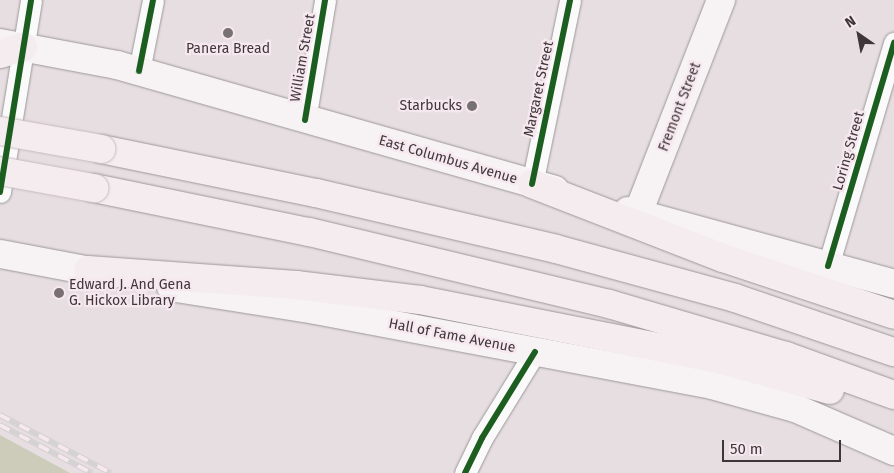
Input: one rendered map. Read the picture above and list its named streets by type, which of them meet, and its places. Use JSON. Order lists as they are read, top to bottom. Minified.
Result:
{"streets":{"main road":["Fremont Street","East Columbus Avenue","Hall of Fame Avenue"],"street":["William Street","Margaret Street","Loring Street"]},"crossings":[["William Street","East Columbus Avenue"],["Margaret Street","East Columbus Avenue"],["Fremont Street","East Columbus Avenue"],["Loring Street","East Columbus Avenue"]],"places":["Panera Bread","Starbucks","Edward J. And Gena G. Hickox Library"],"scale_bar":"50 m","north":"top left"}
